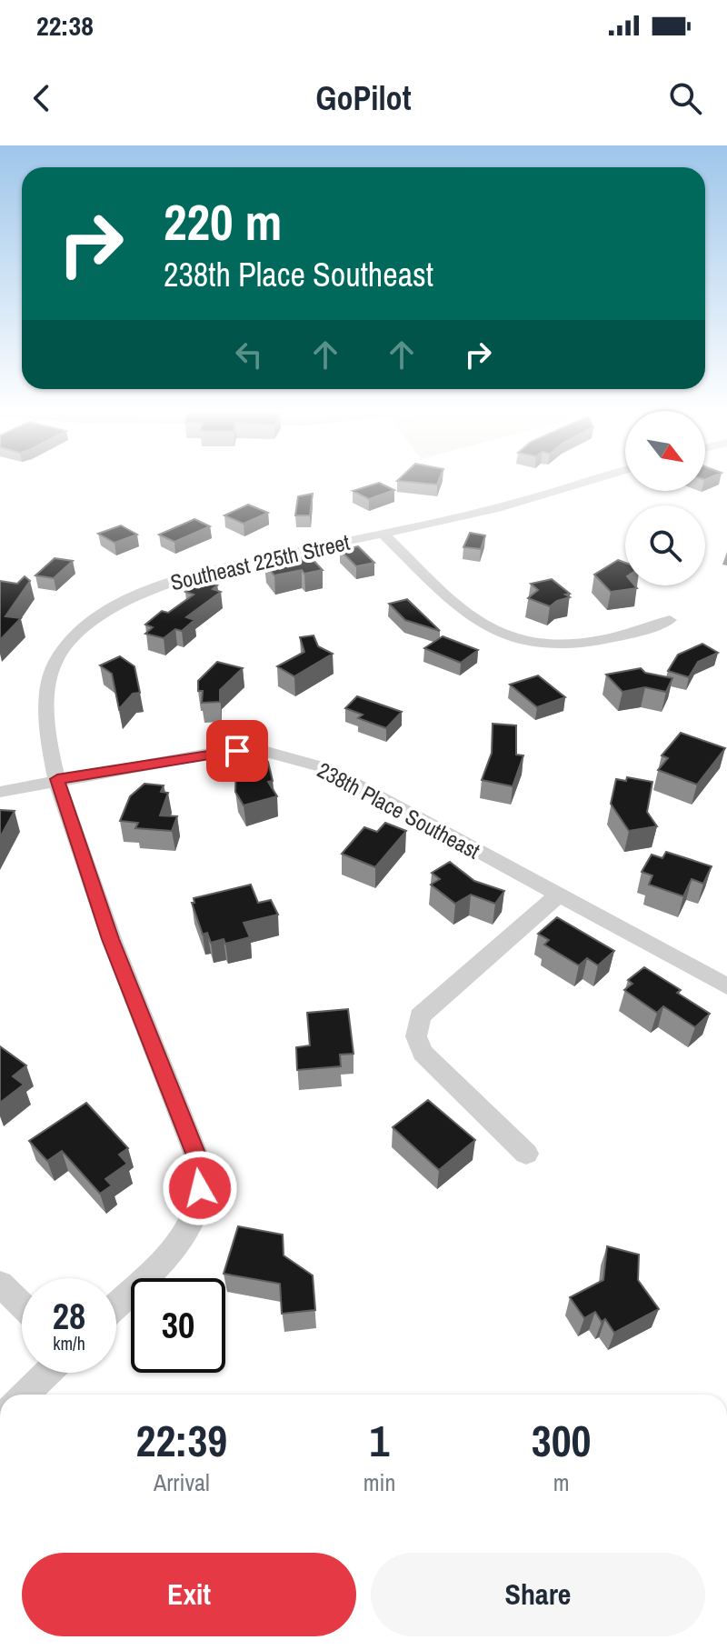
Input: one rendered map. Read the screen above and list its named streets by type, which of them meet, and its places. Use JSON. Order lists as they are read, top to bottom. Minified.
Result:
{"streets":{"street":["Southeast 225th Street","238th Place Southeast"]},"crossings":[["Southeast 225th Street","238th Place Southeast"]],"north":"bottom right","page":{"status":"22:38","header":"GoPilot","turn":["220 m","238th Place Southeast"],"speed":"28 km/h","limit":"30","eta":["22:39","Arrival","1","min","300","m"],"buttons":["Exit","Share"]}}
